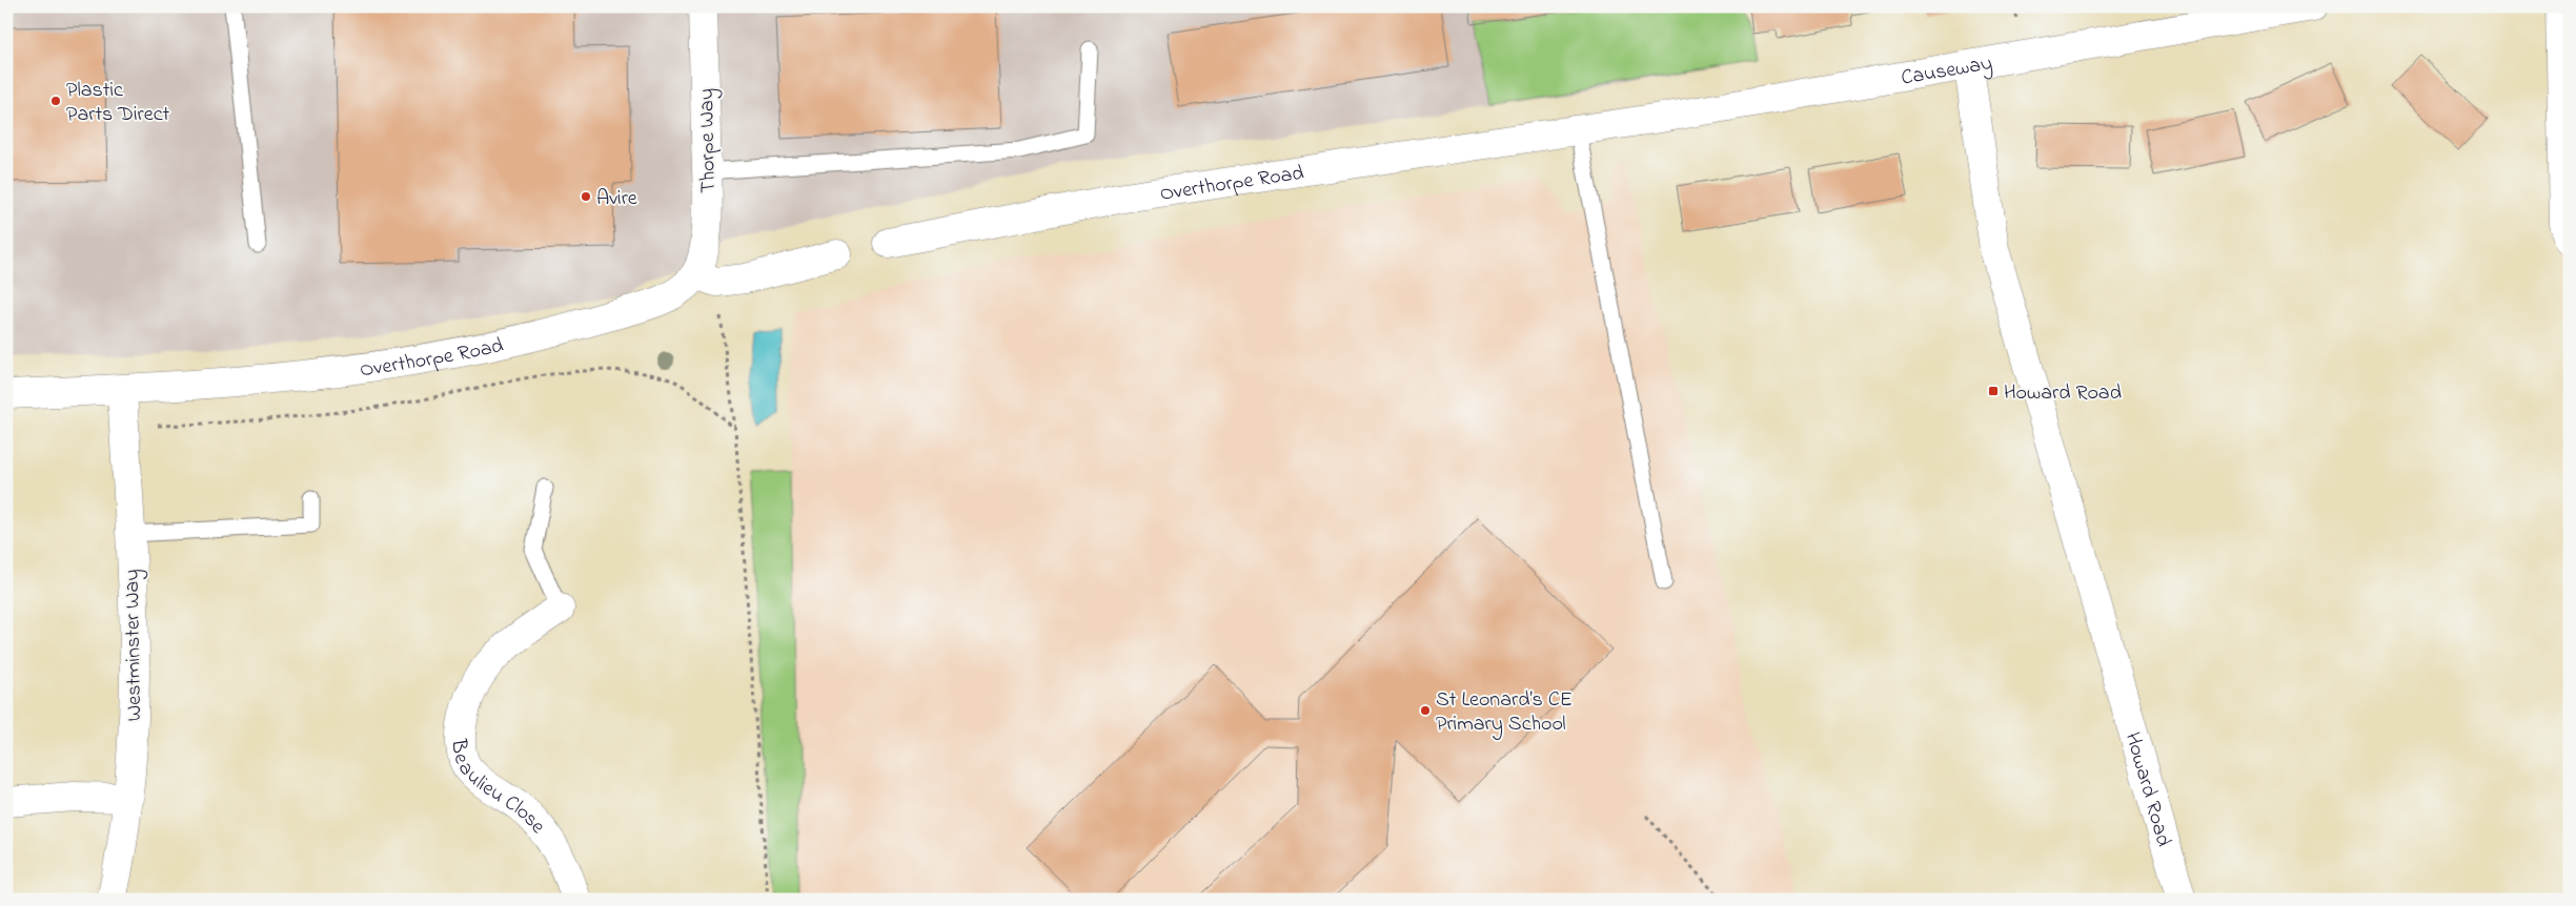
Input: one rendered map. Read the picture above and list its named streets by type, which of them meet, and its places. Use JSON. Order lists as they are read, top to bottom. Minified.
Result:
{"streets":{"street":["Causeway","Thorpe Way","Overthorpe Road","Westminster Way","Beaulieu Close","Howard Road"]},"crossings":[["Causeway","Overthorpe Road"],["Causeway","Howard Road"],["Thorpe Way","Overthorpe Road"],["Overthorpe Road","Westminster Way"]],"places":{"other":["Plastic Parts Direct","Avire","St Leonard’s CE Primary School"],"transit":["Howard Road"]}}
